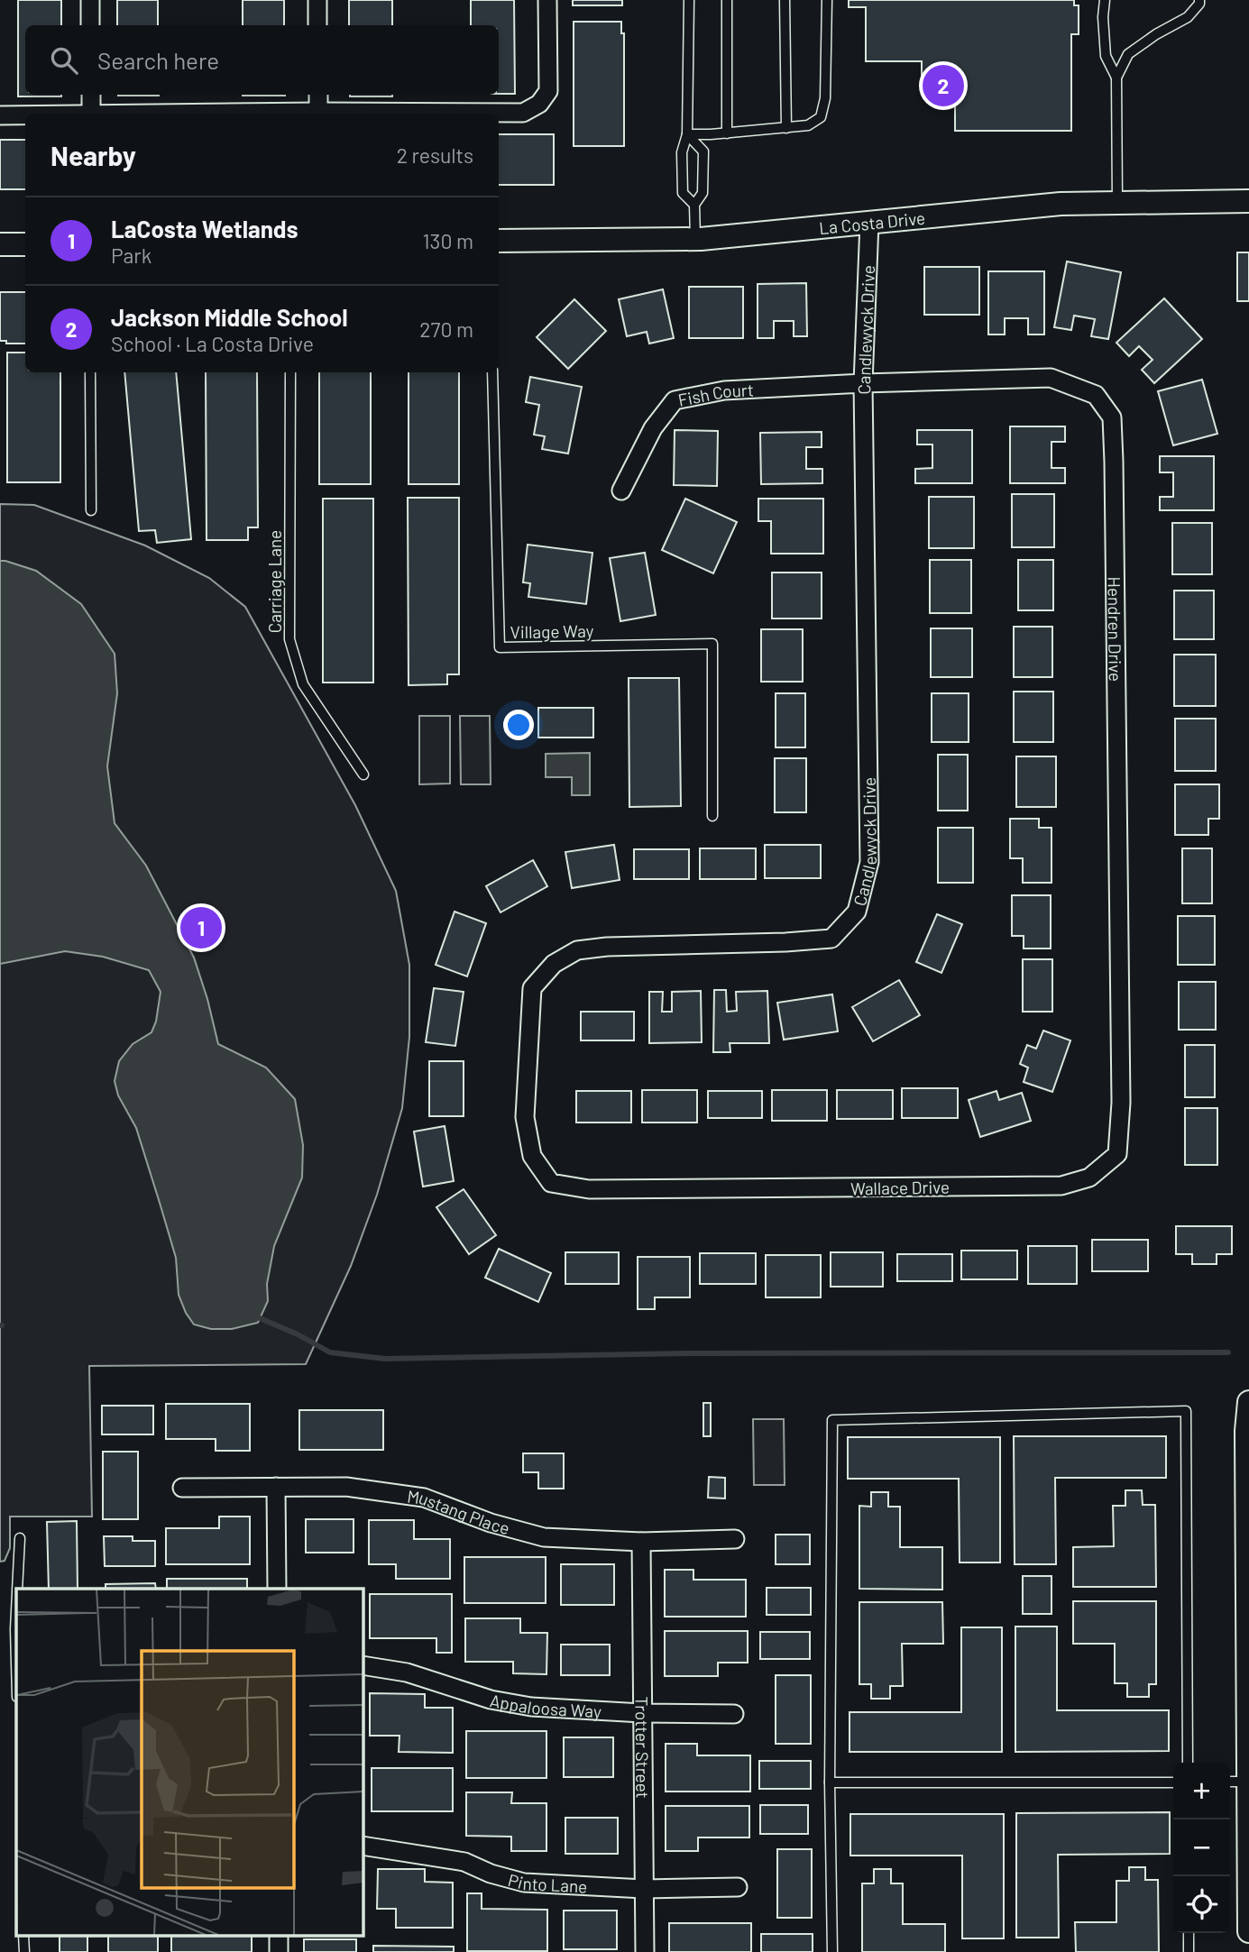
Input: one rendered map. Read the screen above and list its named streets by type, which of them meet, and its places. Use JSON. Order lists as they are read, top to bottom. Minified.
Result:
{"streets":{"street":["La Costa Drive","Candlewyck Drive","Fish Court","Hendren Drive","Wallace Drive","Mustang Place","Appaloosa Way","Trotter Street","Pinto Lane"],"lane":["Carriage Lane","Village Way"]},"crossings":[["La Costa Drive","Candlewyck Drive"],["Candlewyck Drive","Fish Court"],["Candlewyck Drive","Hendren Drive"],["Candlewyck Drive","Wallace Drive"],["Fish Court","Hendren Drive"],["Hendren Drive","Wallace Drive"],["Mustang Place","Trotter Street"],["Appaloosa Way","Trotter Street"],["Trotter Street","Pinto Lane"]],"page":{"search":"Search here","pins":["2","1"],"heading":["Nearby","2 results"],"list":[{"mark":"1","name":"LaCosta Wetlands","note":"Park","value":"130 m"},{"mark":"2","name":"Jackson Middle School","note":"School · La Costa Drive","value":"270 m"}],"map_buttons":["+","−"]}}
